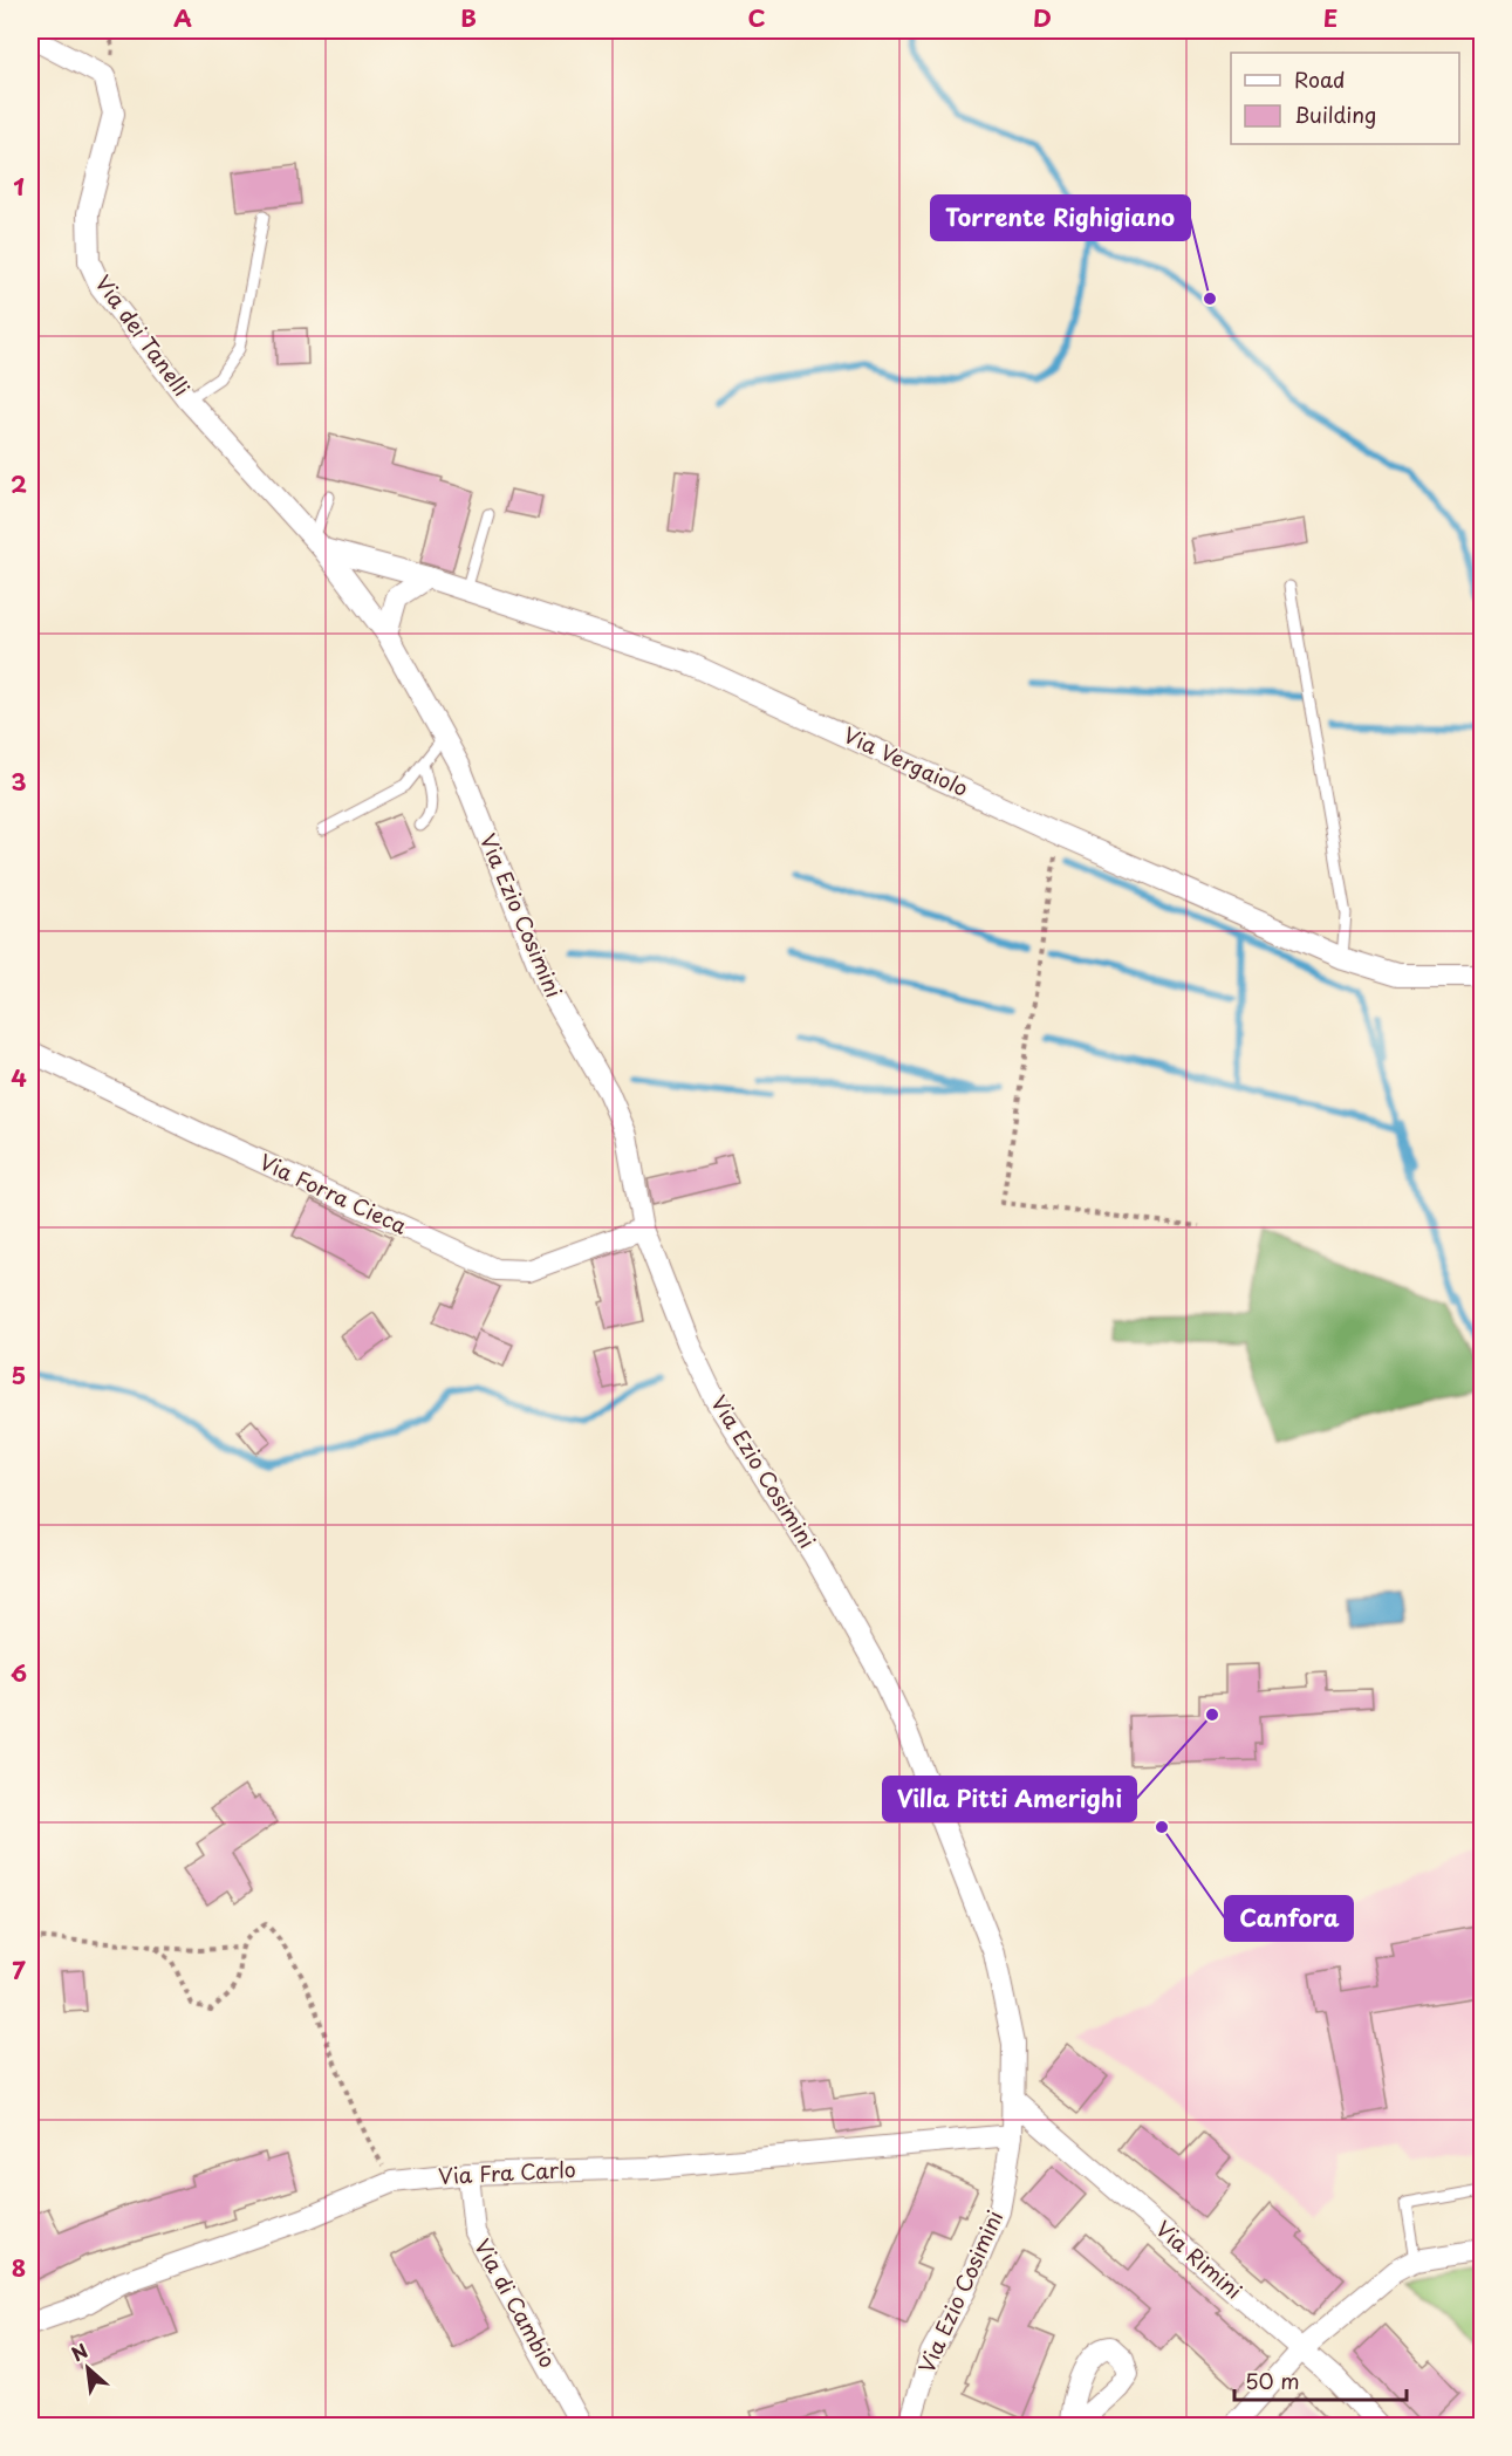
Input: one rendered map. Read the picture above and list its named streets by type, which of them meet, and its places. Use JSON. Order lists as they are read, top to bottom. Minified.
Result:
{"streets":{"street":["Via dei Tanelli","Via Vergaiolo","Via Ezio Cosimini","Via Forra Cieca","Via Fra Carlo","Via Rimini","Via di Cambio"]},"crossings":[["Via dei Tanelli","Via Vergaiolo"],["Via dei Tanelli","Via Ezio Cosimini"],["Via Vergaiolo","Via Ezio Cosimini"],["Via Ezio Cosimini","Via Forra Cieca"],["Via Ezio Cosimini","Via Fra Carlo"],["Via Ezio Cosimini","Via Rimini"],["Via Fra Carlo","Via di Cambio"]],"places":["Torrente Righigiano","Villa Pitti Amerighi","Canfora"],"legend":["Road","Building"],"scale_bar":"50 m","north":"top left","grid":{"columns":["A","B","C","D","E"],"rows":["1","2","3","4","5","6","7","8"]}}
